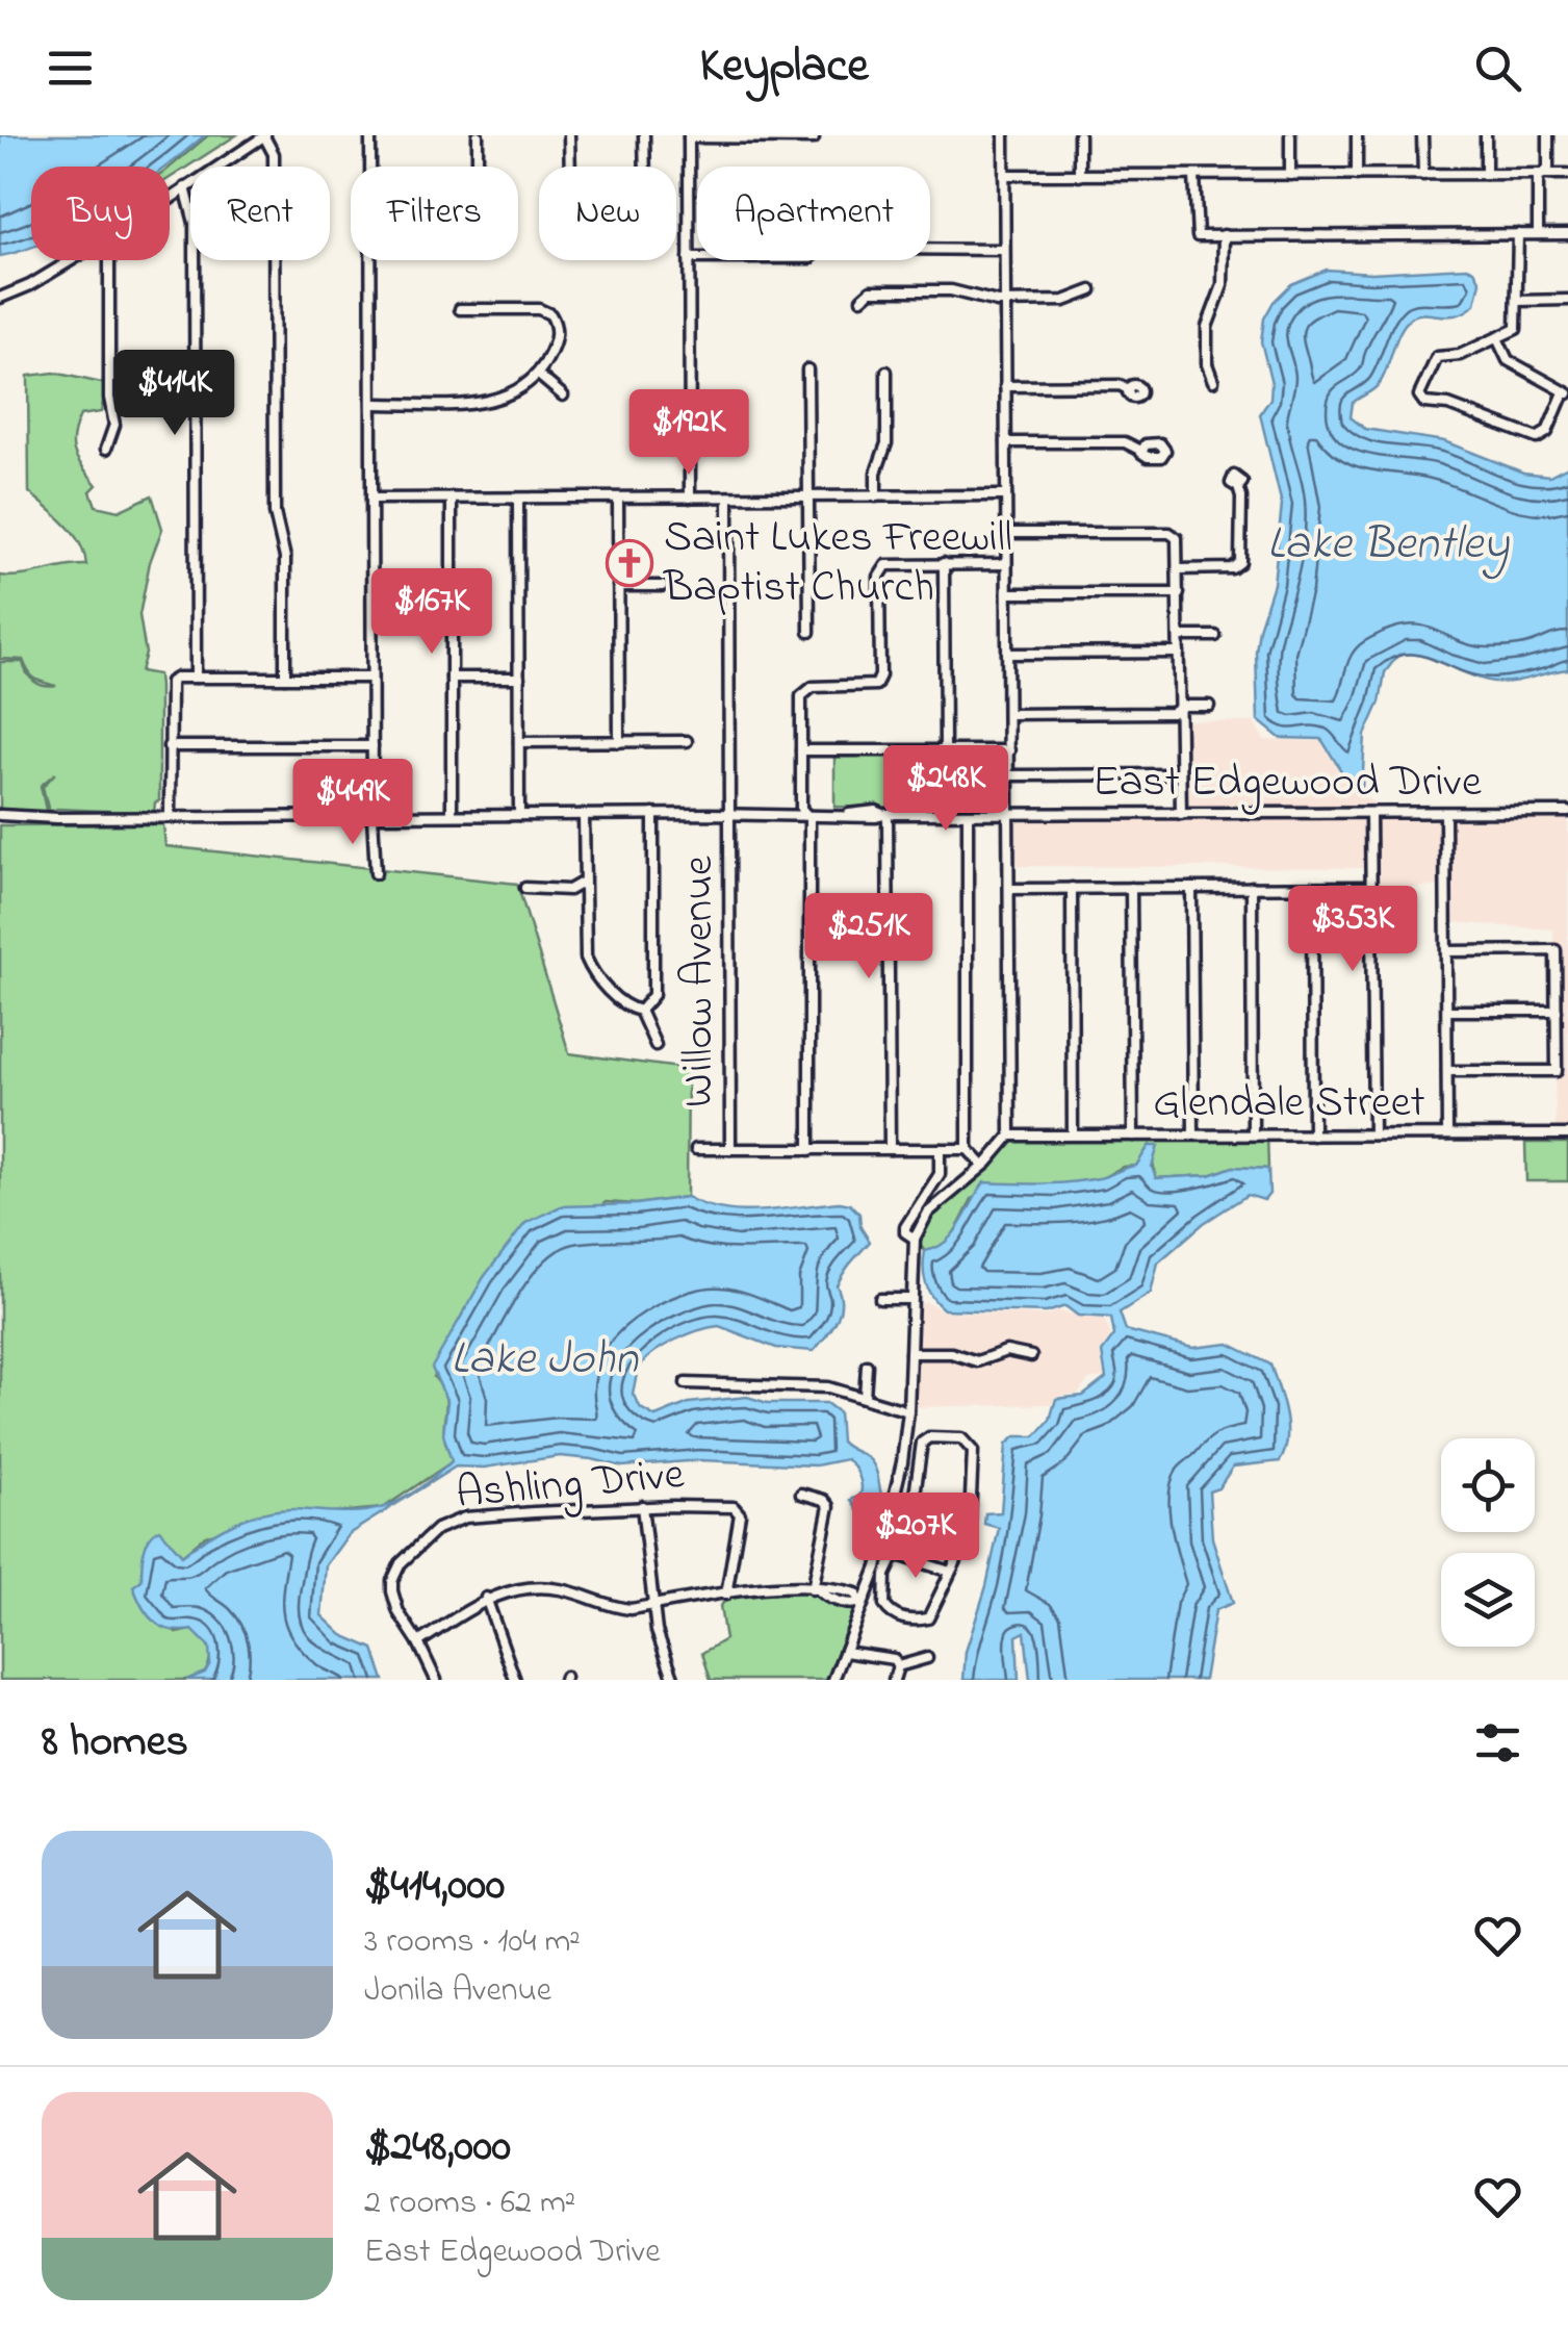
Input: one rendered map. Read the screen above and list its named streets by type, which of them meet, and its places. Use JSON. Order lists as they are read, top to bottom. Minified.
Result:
{"streets":{"street":["East Edgewood Drive","Willow Avenue","Glendale Street","Ashling Drive"]},"crossings":[["East Edgewood Drive","Willow Avenue"]],"water":["Lake Bentley","Lake John"],"places":{"church":["Saint Lukes Freewill Baptist Church"]},"page":{"header":"Keyplace","chip":["Buy","Rent","Filters","New","Apartment"],"price":["$414K","$192K","$167K","$248K","$449K","$353K","$251K","$207K"],"heading":"8 homes","list":[{"name":"$414,000","note":"3 rooms · 104 m² · Jonila Avenue"},{"name":"$248,000","note":"2 rooms · 62 m² · East Edgewood Drive"}]}}
